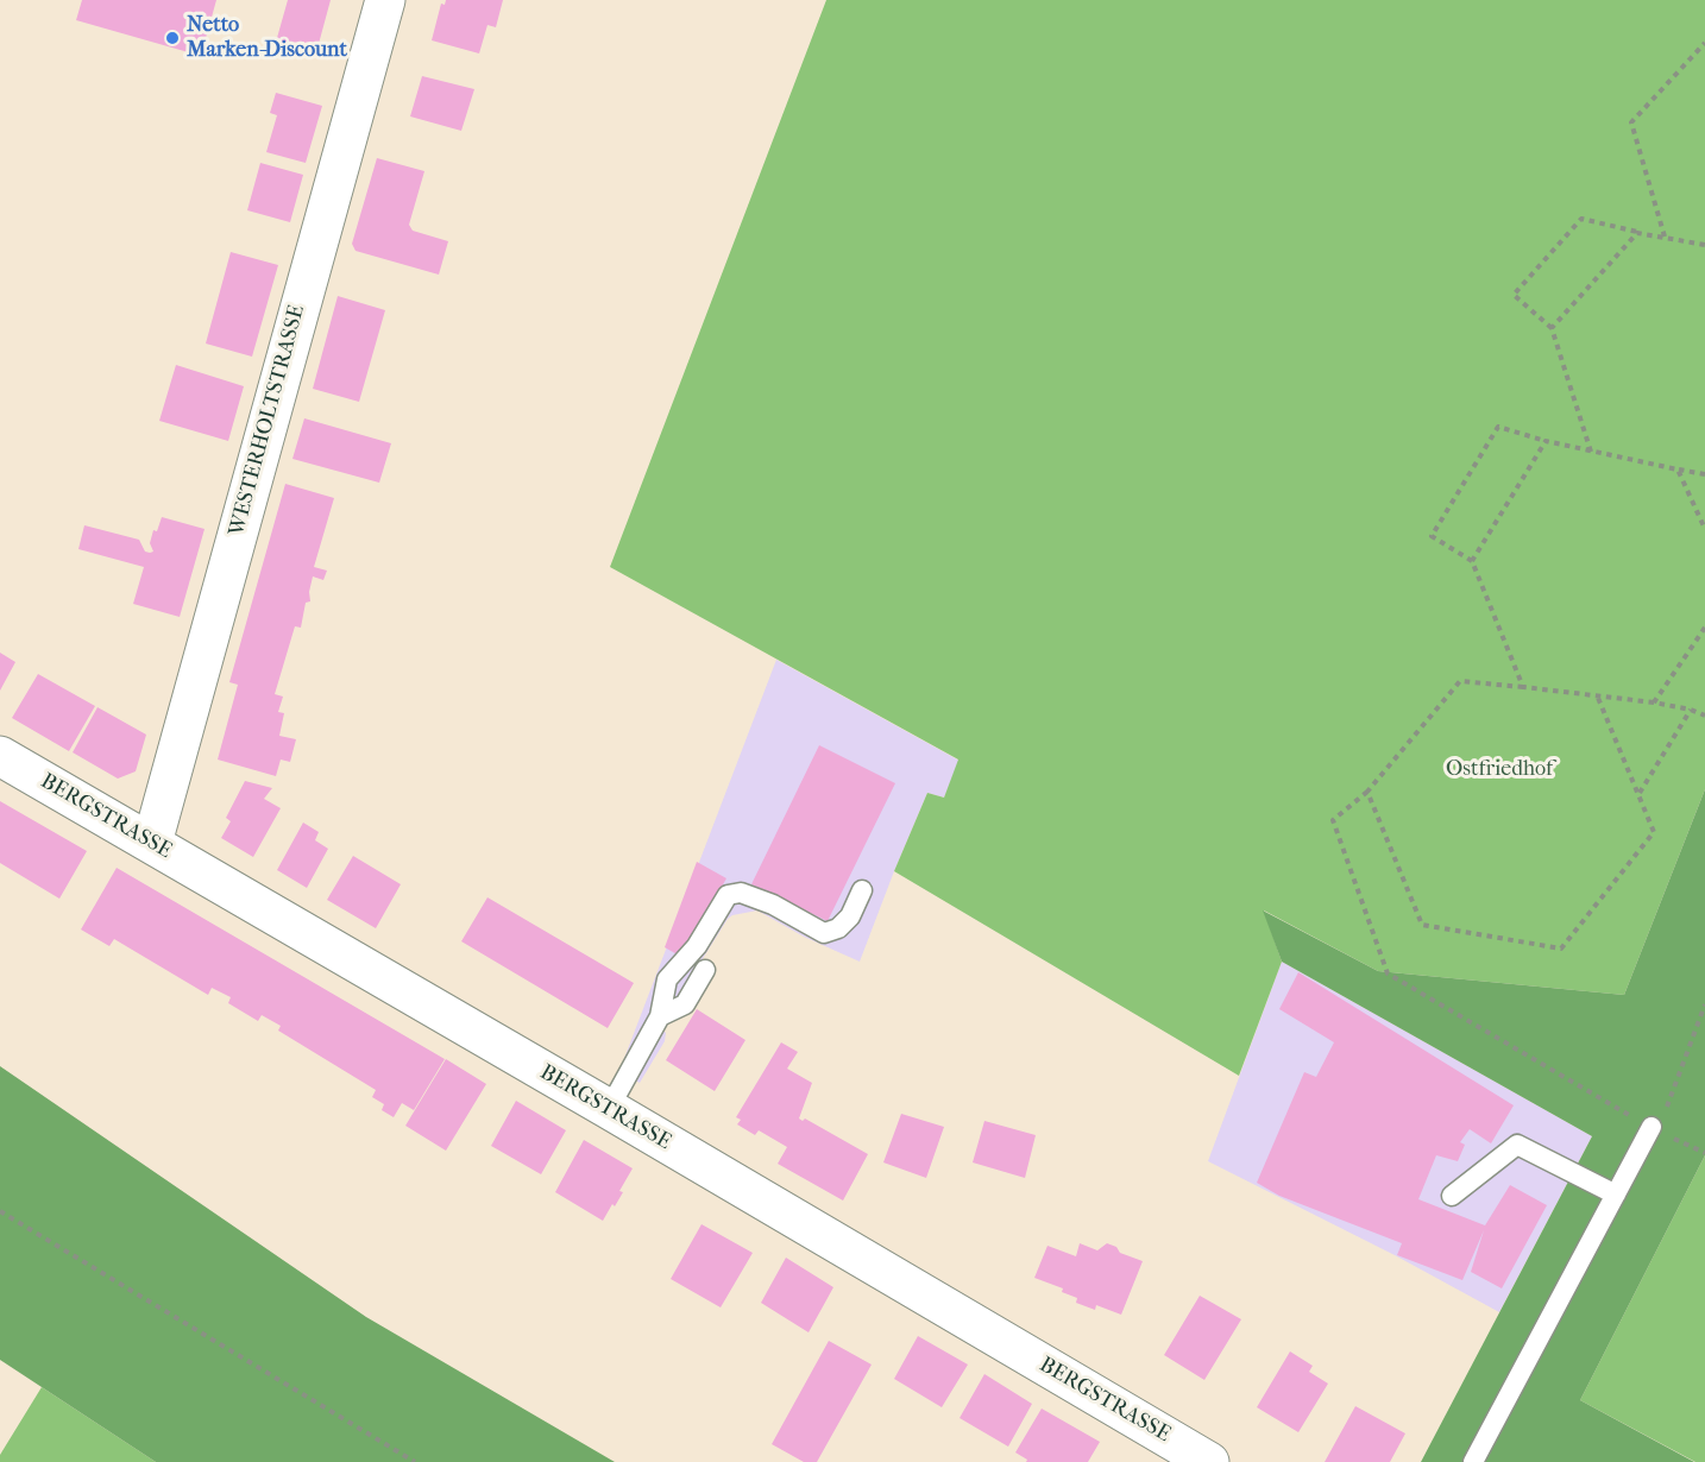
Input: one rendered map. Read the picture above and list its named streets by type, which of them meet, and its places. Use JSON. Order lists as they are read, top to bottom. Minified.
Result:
{"streets":{"street":["WESTERHOLTSTRASSE","BERGSTRASSE"]},"crossings":[["WESTERHOLTSTRASSE","BERGSTRASSE"]],"parks":["Ostfriedhof"],"places":["Netto Marken-Discount"]}
